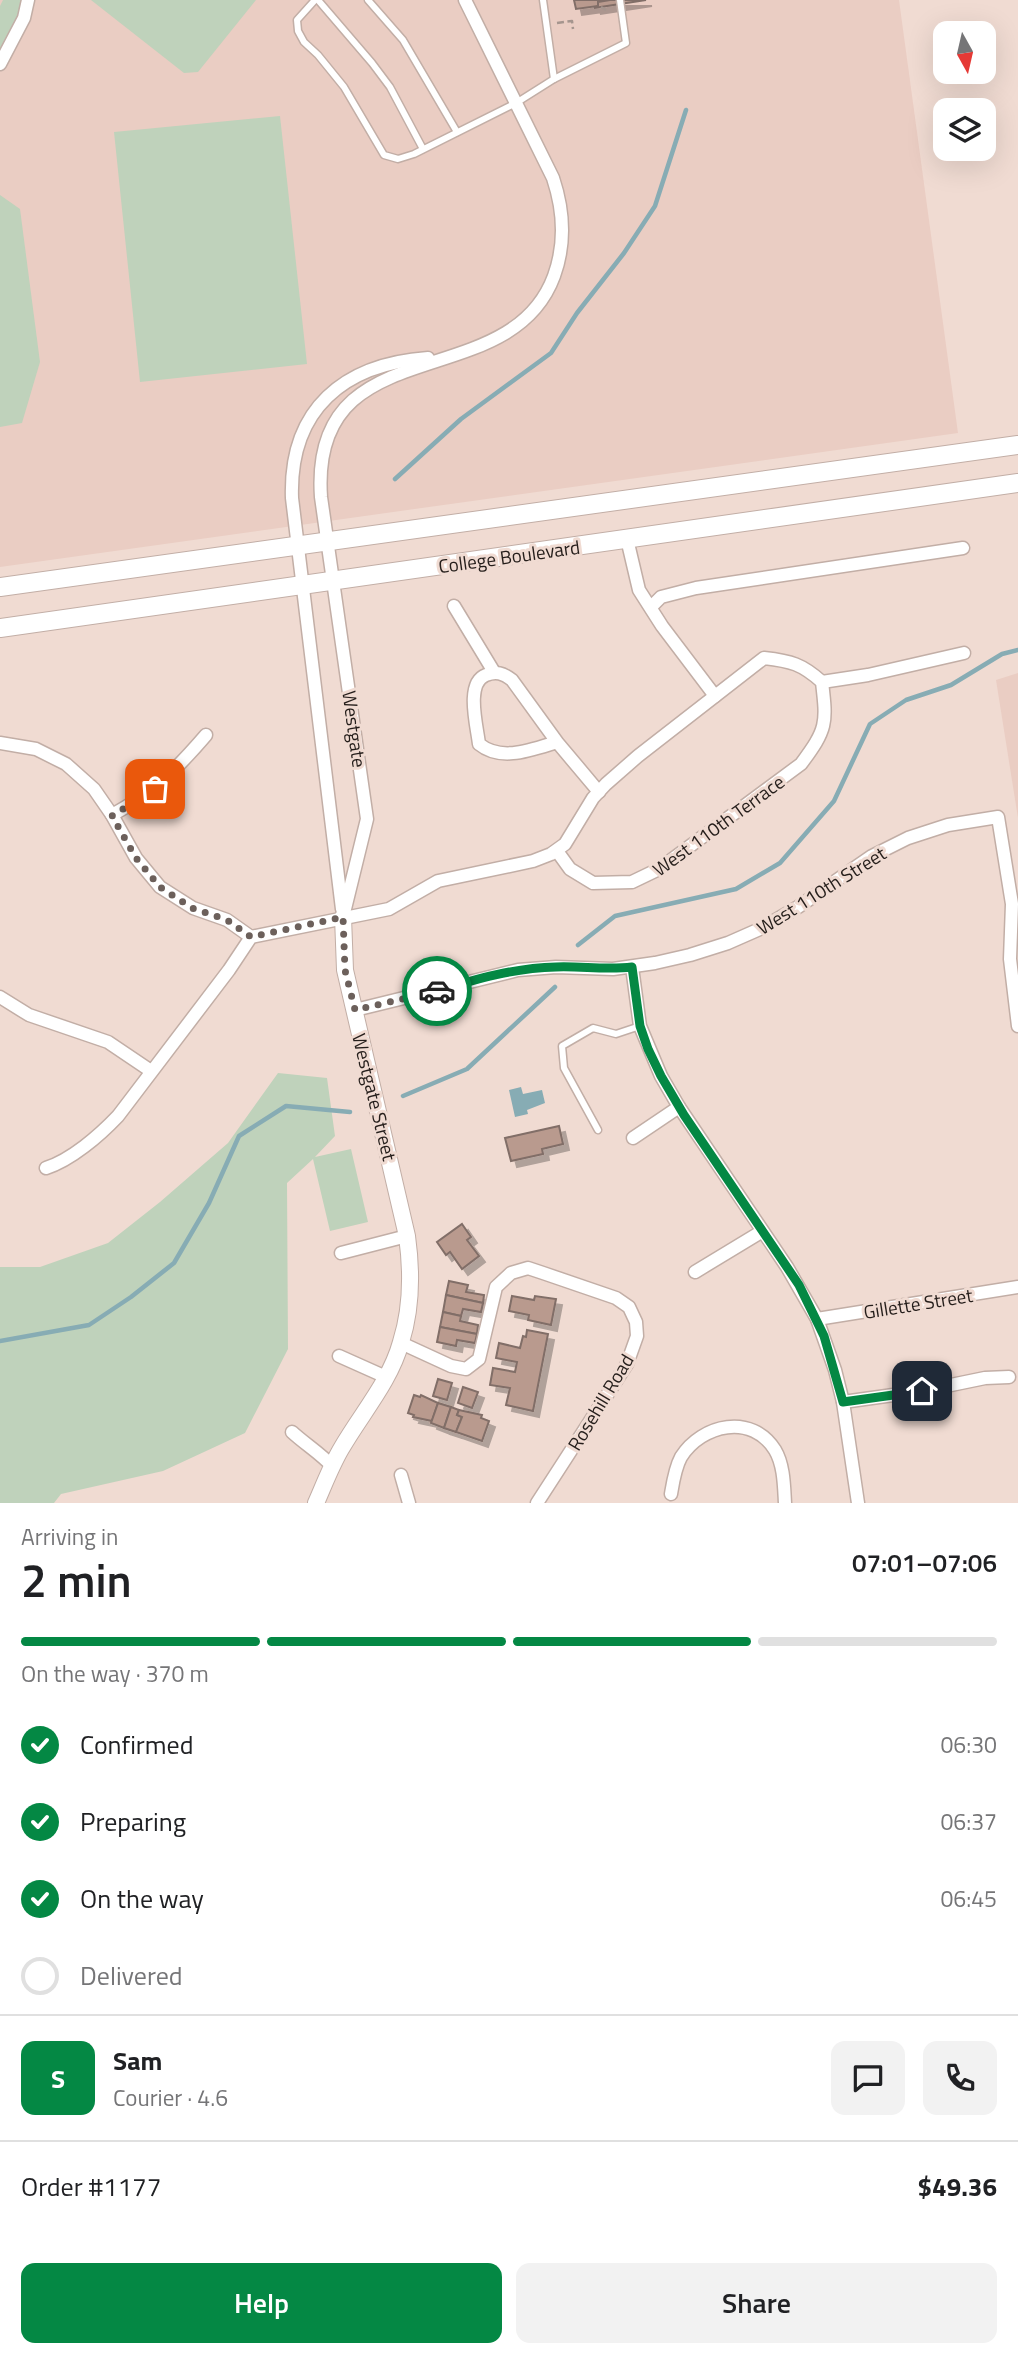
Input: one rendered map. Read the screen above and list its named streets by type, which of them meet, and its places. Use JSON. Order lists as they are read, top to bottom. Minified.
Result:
{"streets":{"main road":["College Boulevard"],"street":["Westgate","West 110th Terrace","West 110th Street","Westgate Street","Gillette Street","Rosehill Road"]},"crossings":[["College Boulevard","Westgate"],["College Boulevard","Westgate Street"],["Westgate","Westgate Street"],["West 110th Street","Westgate Street"],["Westgate Street","Rosehill Road"]],"north":"bottom","page":{"heading":["2 min","Arriving in","07:01–07:06"],"panel":["Sam","Courier · 4.6","Order #1177","$49.36"],"bar":"On the way · 370 m","list":[["Confirmed","06:30"],["Preparing","06:37"],["On the way","06:45"],"Delivered"],"round":"S","buttons":["Help","Share"]}}
